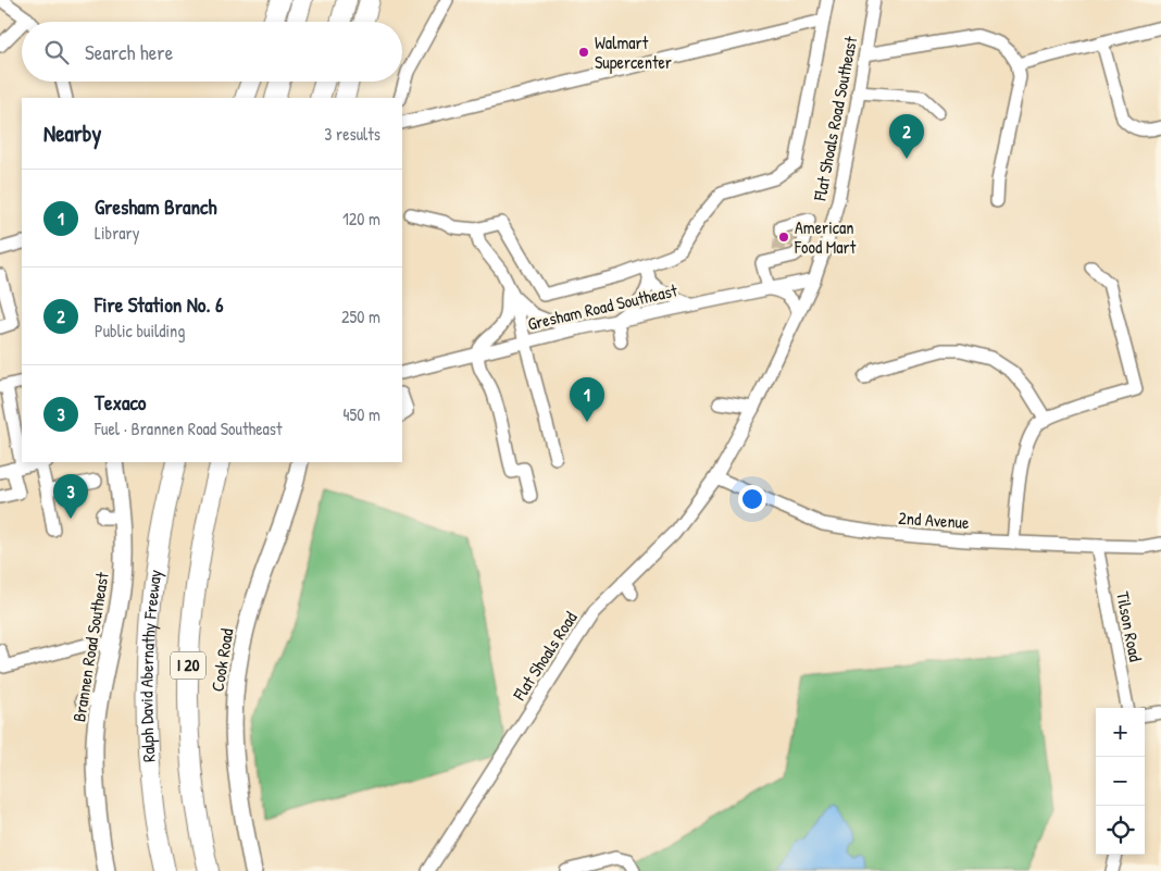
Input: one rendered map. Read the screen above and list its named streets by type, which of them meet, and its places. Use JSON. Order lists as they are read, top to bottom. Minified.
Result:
{"streets":{"highway":["Ralph David Abernathy Freeway","I 20"],"main road":["Brannen Road Southeast","Cook Road"],"street":["Flat Shoals Road Southeast","Gresham Road Southeast","2nd Avenue","Tilson Road","Flat Shoals Road"]},"crossings":[["Flat Shoals Road Southeast","Gresham Road Southeast"],["Flat Shoals Road Southeast","2nd Avenue"],["Flat Shoals Road Southeast","Flat Shoals Road"],["2nd Avenue","Tilson Road"],["2nd Avenue","Flat Shoals Road"]],"places":["Walmart Supercenter","American Food Mart"],"page":{"search":"Search here","heading":["Nearby","3 results"],"pins":["2","1","3"],"list":[{"mark":"1","name":"Gresham Branch","note":"Library","value":"120 m"},{"mark":"2","name":"Fire Station No. 6","note":"Public building","value":"250 m"},{"mark":"3","name":"Texaco","note":"Fuel · Brannen Road Southeast","value":"450 m"}],"map_buttons":["+","−"]}}
